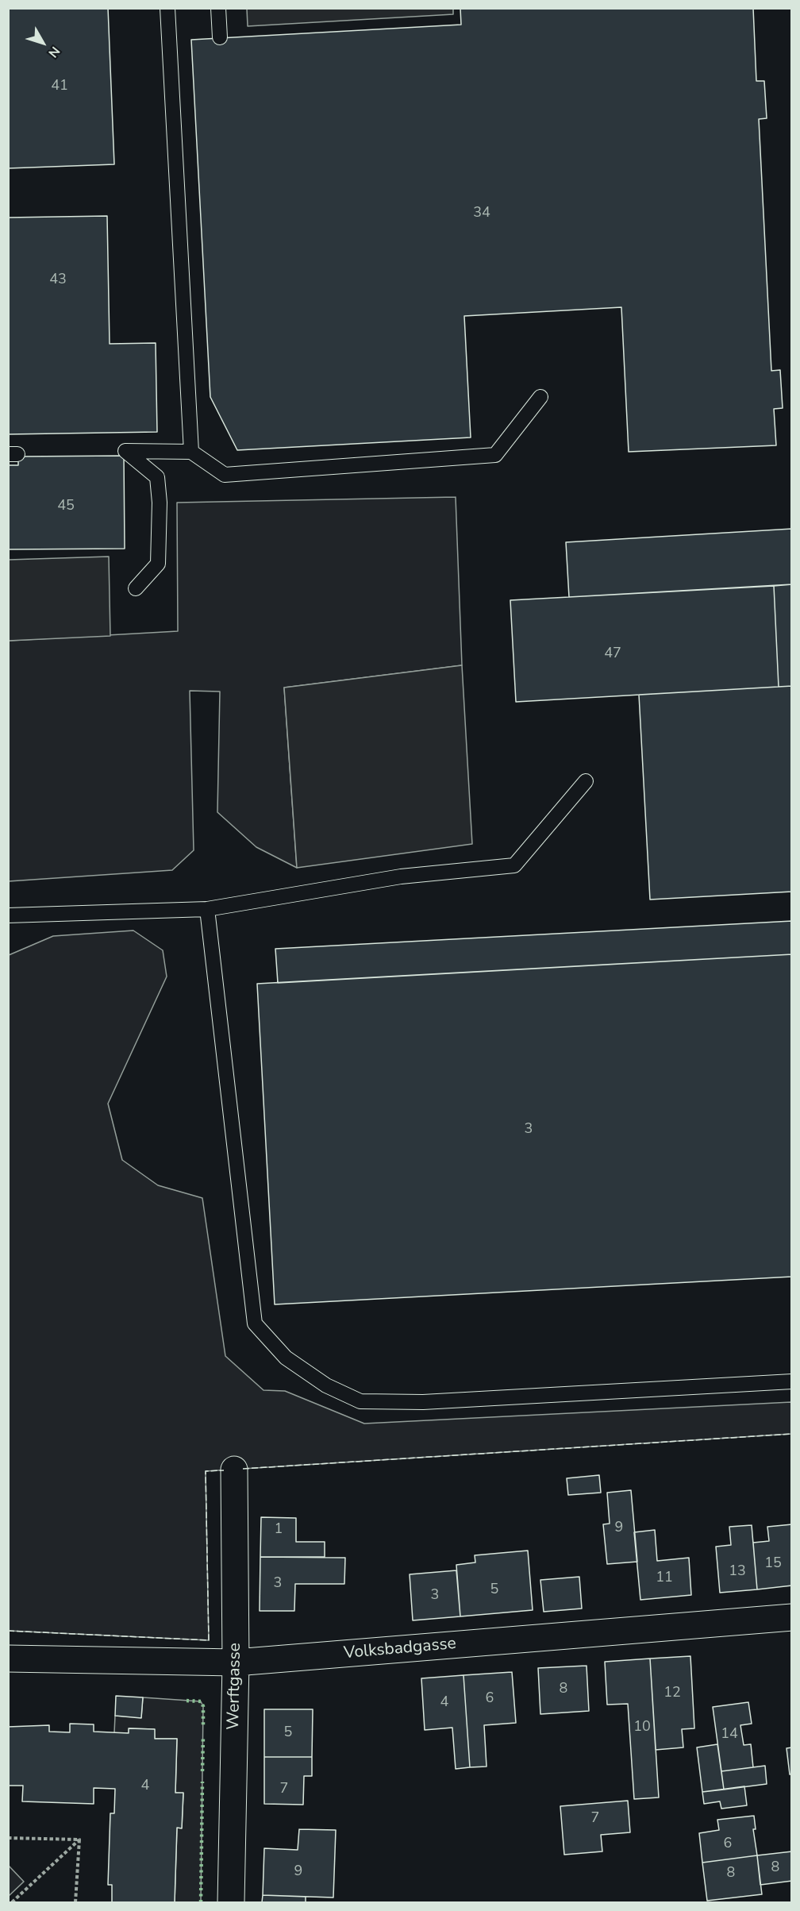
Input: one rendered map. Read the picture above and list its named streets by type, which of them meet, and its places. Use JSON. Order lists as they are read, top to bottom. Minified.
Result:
{"streets":{"street":["Volksbadgasse","Werftgasse"]},"crossings":[["Volksbadgasse","Werftgasse"]],"house_numbers":["41","34","43","45","47","3","9","1","15","13","11","3","5","3","8","12","6","4","10","5","14","4","7","7","6","8","9","8"],"north":"bottom right"}
